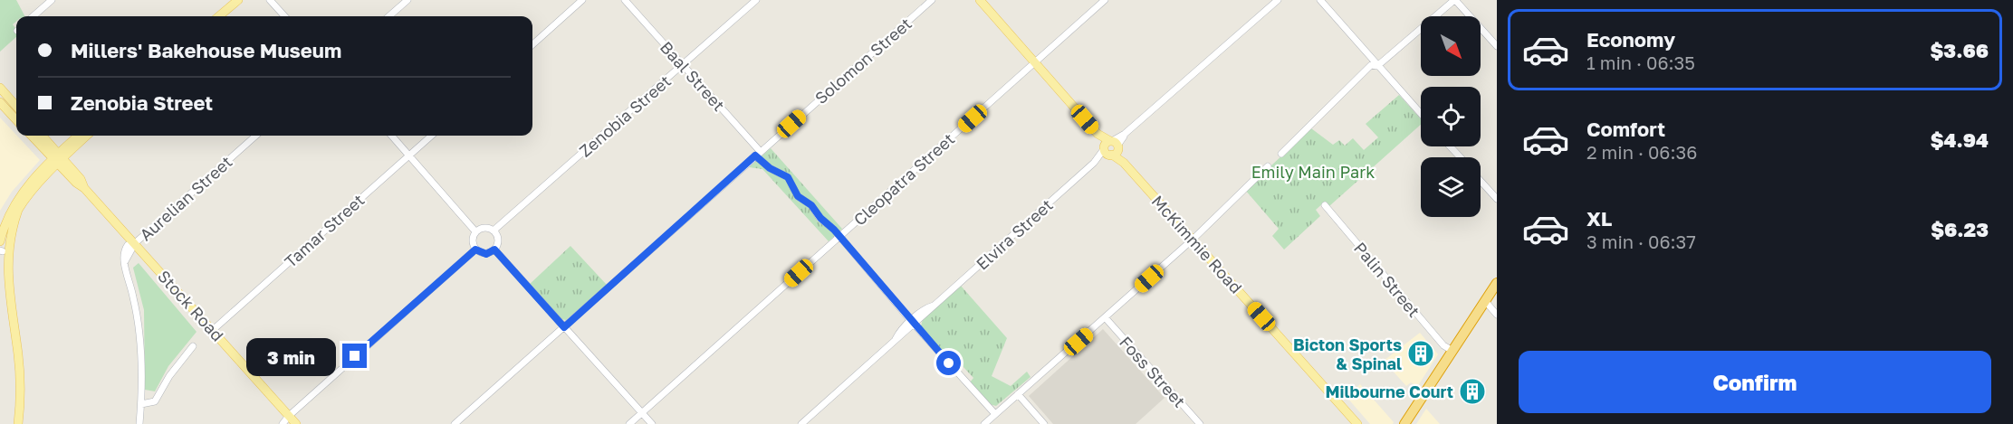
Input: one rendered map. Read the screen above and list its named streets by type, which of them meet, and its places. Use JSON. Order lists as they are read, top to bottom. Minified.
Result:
{"streets":{"main road":["McKimmie Road","Stock Road"],"street":["Solomon Street","Baal Street","Zenobia Street","Cleopatra Street","Aurelian Street","Tamar Street","Elvira Street","Palin Street","Foss Street"]},"crossings":[["Solomon Street","Baal Street"],["Baal Street","Zenobia Street"],["Baal Street","Cleopatra Street"],["Baal Street","Elvira Street"],["Aurelian Street","Stock Road"],["Tamar Street","Stock Road"],["Elvira Street","McKimmie Road"]],"parks":["Emily Main Park"],"places":{"building":["Bicton Sports & Spinal","Milbourne Court"]},"north":"bottom right","page":{"list":[{"name":"Economy","note":"1 min · 06:35","value":"$3.66"},{"name":"Comfort","note":"2 min · 06:36","value":"$4.94"},{"name":"XL","note":"3 min · 06:37","value":"$6.23"}],"banner":["Millers' Bakehouse Museum","Zenobia Street"],"bubble":"3 min","buttons":"Confirm"}}
